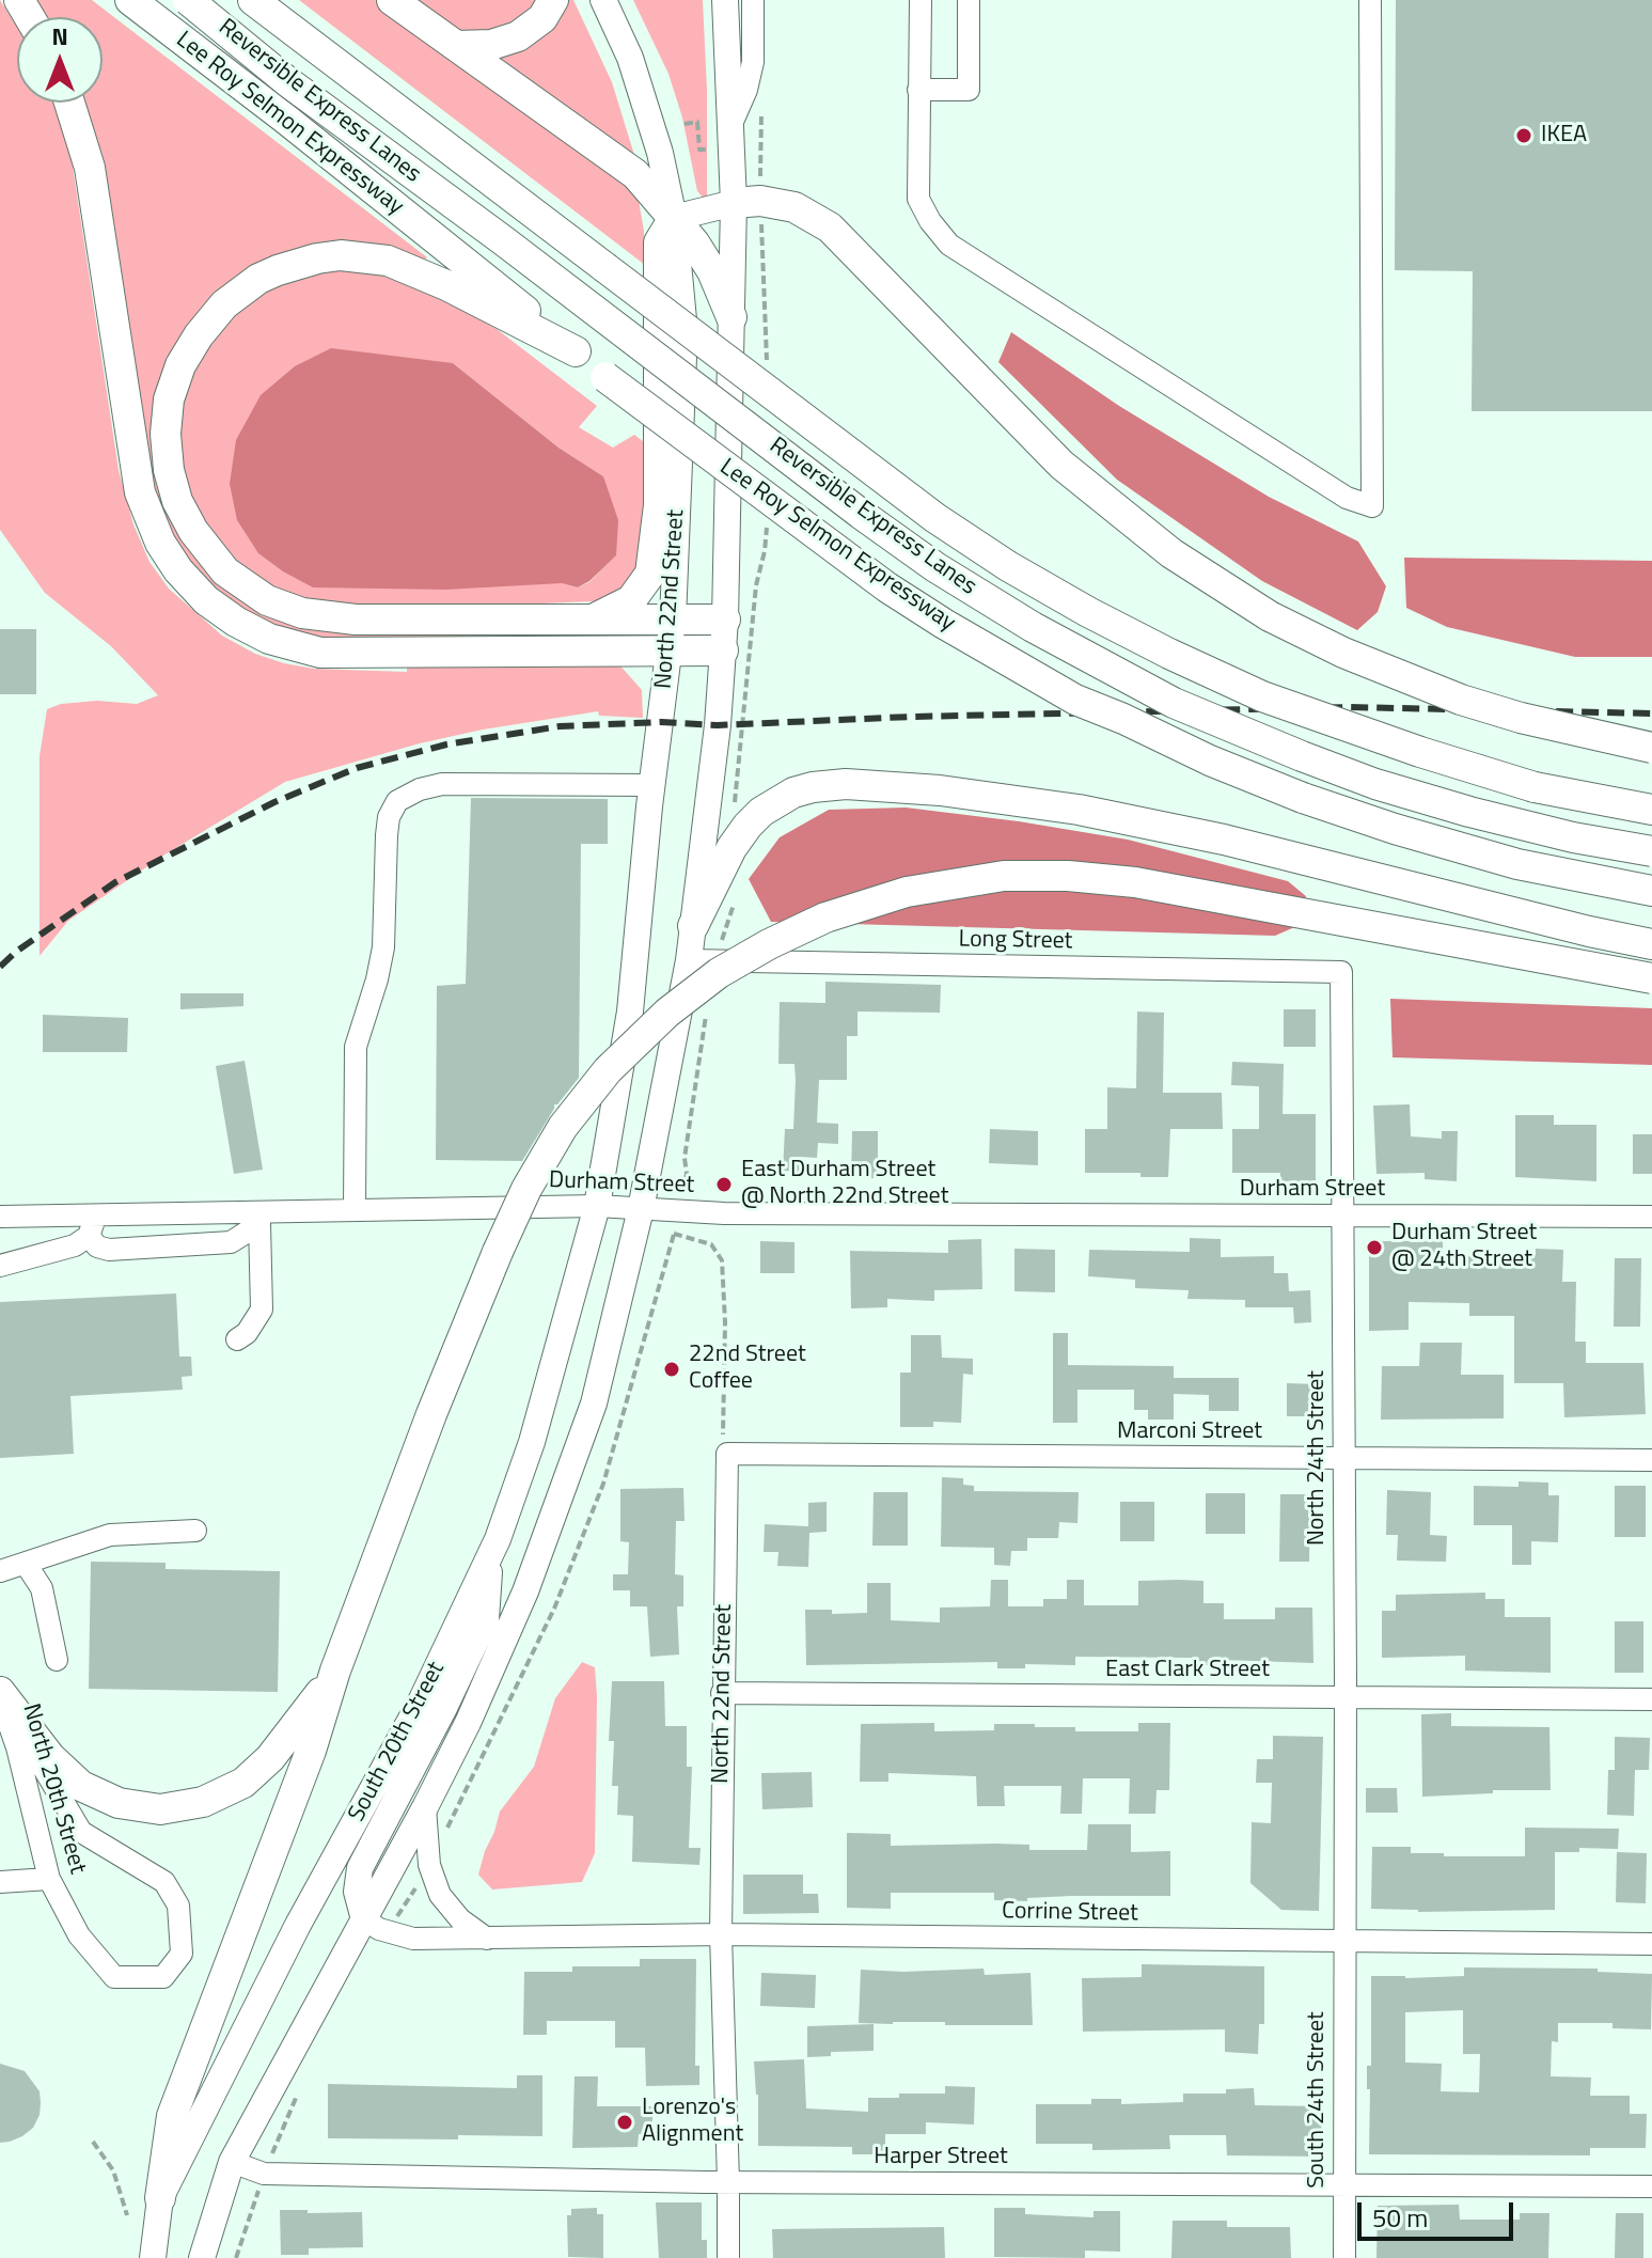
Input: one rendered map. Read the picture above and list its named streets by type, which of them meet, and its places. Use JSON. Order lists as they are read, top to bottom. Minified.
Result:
{"streets":{"highway":["Reversible Express Lanes","Lee Roy Selmon Expressway"],"main road":["North 22nd Street","South 20th Street"],"street":["Long Street","Durham Street","Marconi Street","North 24th Street","East Clark Street","North 20th Street","Corrine Street","South 24th Street","Harper Street"]},"crossings":[["North 22nd Street","Durham Street"],["North 22nd Street","Marconi Street"],["North 22nd Street","East Clark Street"],["North 22nd Street","South 20th Street"],["North 22nd Street","Corrine Street"],["North 22nd Street","Harper Street"],["Long Street","North 24th Street"],["Durham Street","North 24th Street"],["Durham Street","South 20th Street"],["Marconi Street","North 24th Street"],["North 24th Street","East Clark Street"],["North 24th Street","Corrine Street"],["North 24th Street","South 24th Street"],["Corrine Street","South 24th Street"],["South 24th Street","Harper Street"]],"places":["IKEA","East Durham Street @ North 22nd Street","Durham Street @ 24th Street","22nd Street Coffee","Lorenzo's Alignment"],"scale_bar":"50 m","north":"top"}
